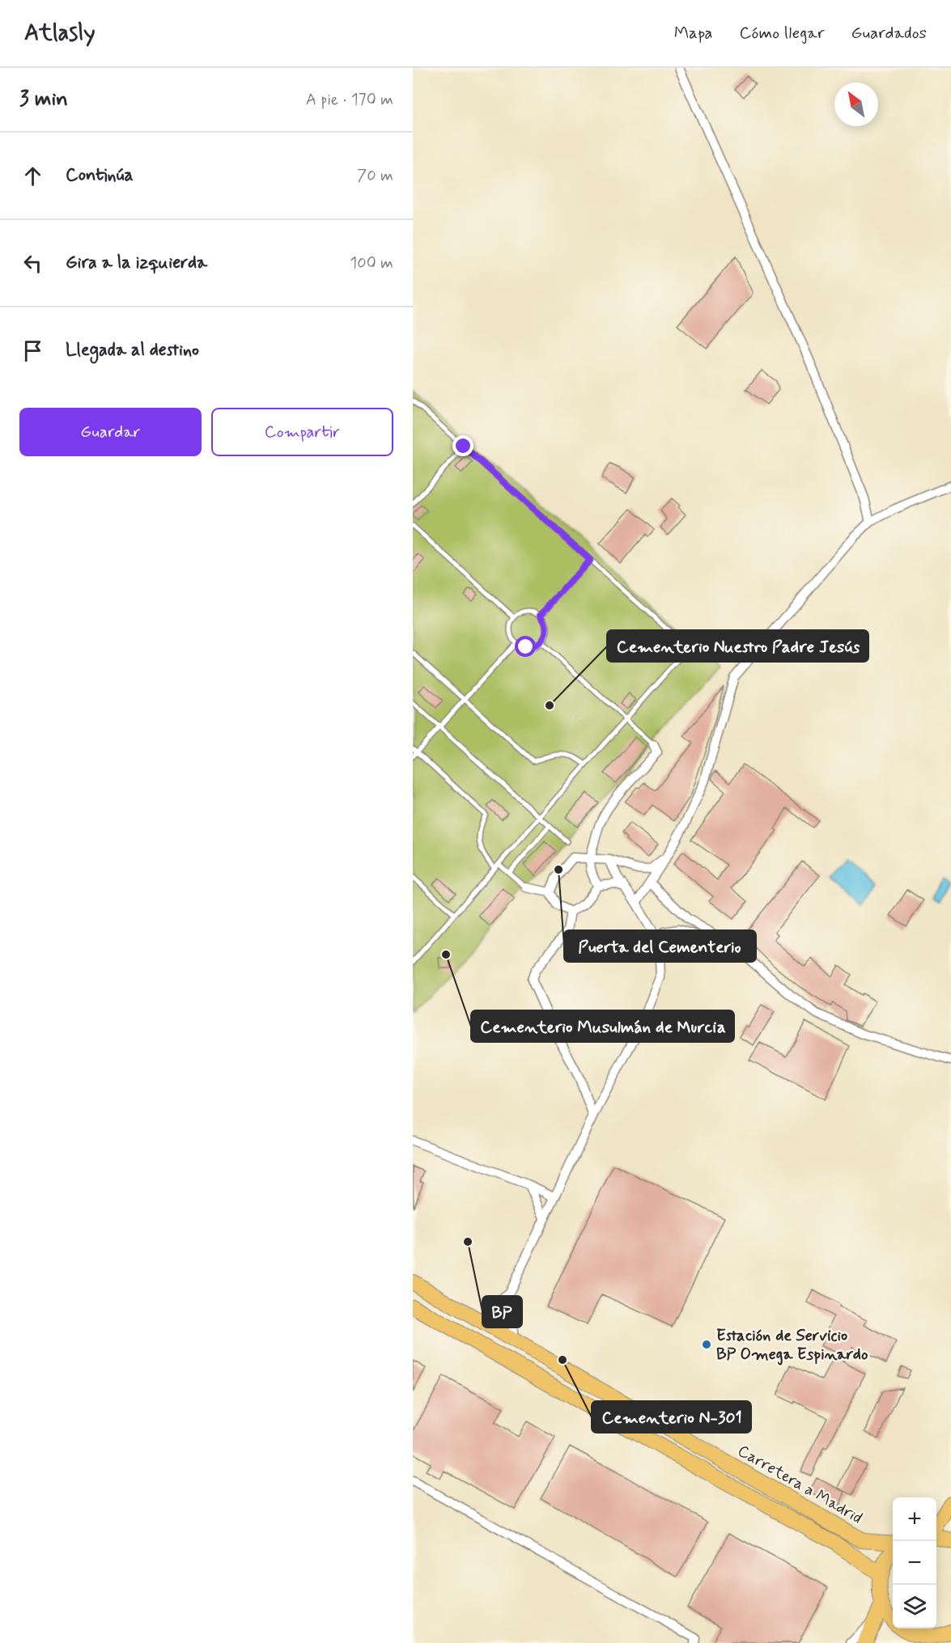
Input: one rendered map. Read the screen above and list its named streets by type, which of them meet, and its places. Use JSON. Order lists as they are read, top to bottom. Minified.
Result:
{"streets":{"main road":["Carretera a Madrid"]},"places":["Cementerio Nuestro Padre Jesús","Puerta del Cementerio","Cementerio Musulmán de Murcia","BP","Estación de Servicio BP Omega Espinardo","Cementerio N-301"],"north":"top left","page":{"header":"Atlasly","nav":["Mapa","Cómo llegar","Guardados"],"heading":["3 min","A pie · 170 m"],"list":[["Continúa","70 m"],["Gira a la izquierda","100 m"],"Llegada al destino"],"buttons":["Guardar","Compartir"],"map_buttons":["+","−"]}}
